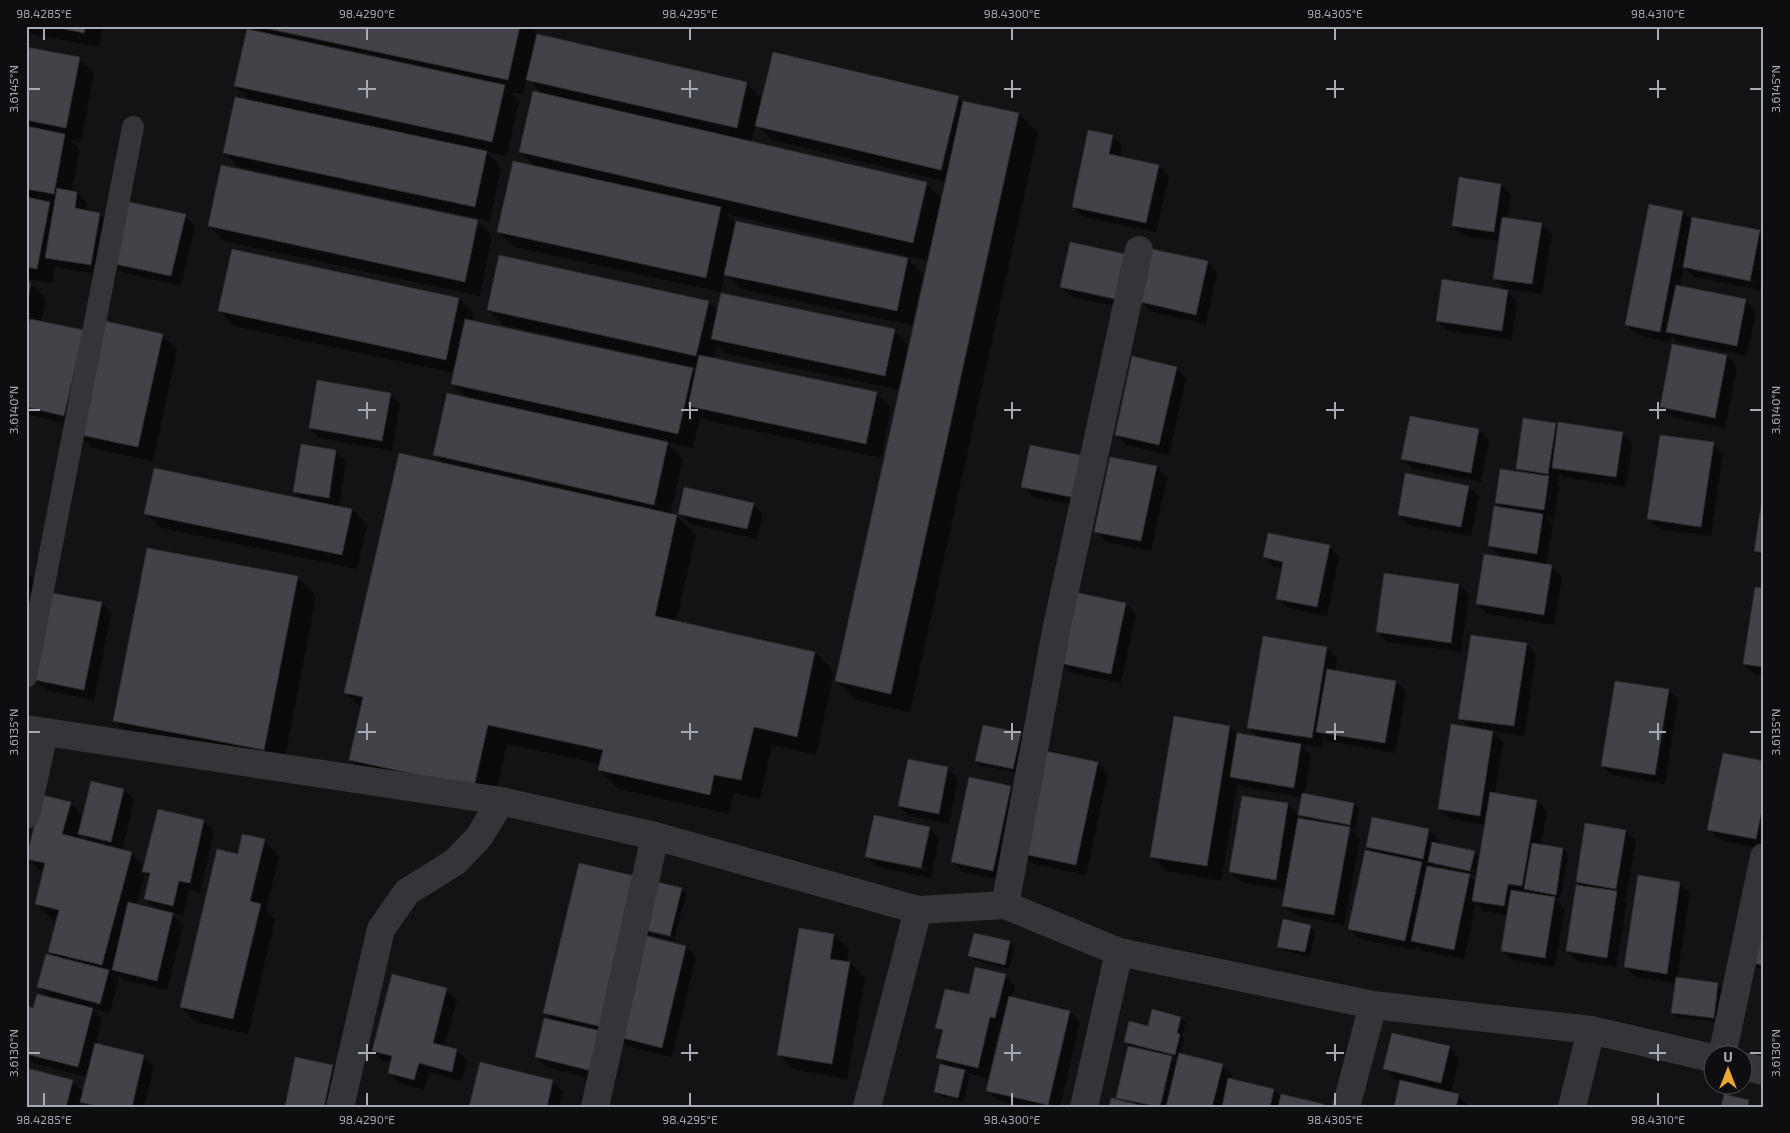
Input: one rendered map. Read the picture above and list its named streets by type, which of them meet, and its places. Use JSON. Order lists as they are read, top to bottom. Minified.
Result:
{"north":"top","coordinates":["98.4285°E","98.4290°E","98.4295°E","98.4300°E","98.4305°E","98.4310°E","3.6145°N","3.6140°N","3.6135°N","3.6130°N"]}
